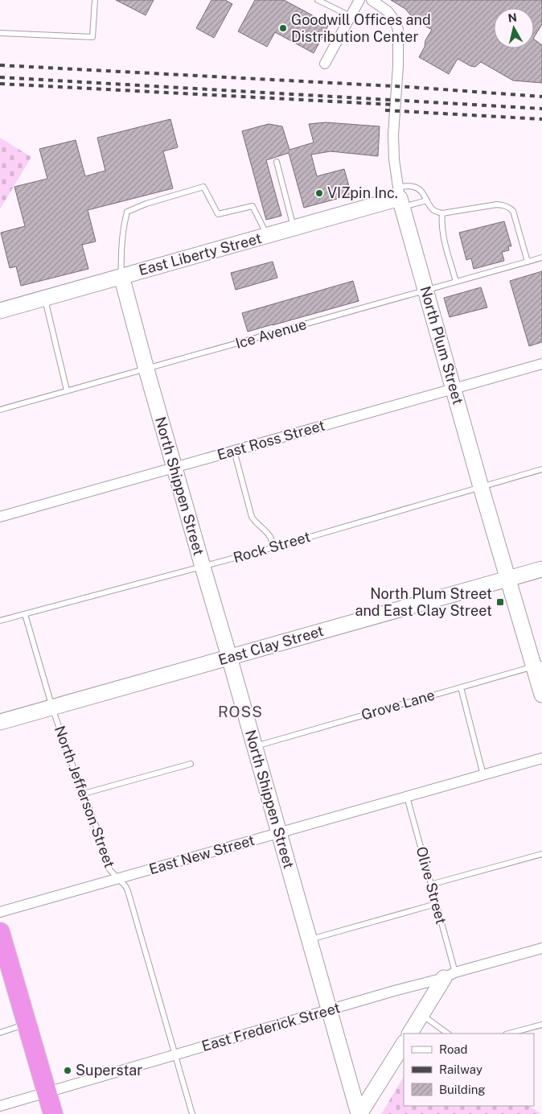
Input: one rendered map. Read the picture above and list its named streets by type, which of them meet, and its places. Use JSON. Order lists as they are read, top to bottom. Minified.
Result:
{"streets":{"street":["East Liberty Street","North Plum Street","East Ross Street","North Shippen Street","East Clay Street","East New Street","East Frederick Street"],"lane":["Ice Avenue","Rock Street","Grove Lane","North Jefferson Street","Olive Street"]},"crossings":[["East Liberty Street","North Plum Street"],["East Liberty Street","North Shippen Street"],["Ice Avenue","North Plum Street"],["Ice Avenue","North Shippen Street"],["North Plum Street","East Ross Street"],["North Plum Street","Rock Street"],["North Plum Street","East Clay Street"],["North Plum Street","Grove Lane"],["East Ross Street","North Shippen Street"],["North Shippen Street","Rock Street"],["North Shippen Street","East Clay Street"],["North Shippen Street","Grove Lane"],["North Shippen Street","East New Street"],["North Shippen Street","East Frederick Street"],["Rock Street","North Jefferson Street"],["East Clay Street","North Jefferson Street"],["North Jefferson Street","East New Street"],["North Jefferson Street","East Frederick Street"],["East New Street","Olive Street"],["Olive Street","East Frederick Street"]],"districts":["ROSS"],"places":{"other":["Goodwill Offices and Distribution Center","VIZpin Inc.","Superstar"],"transit":["North Plum Street and East Clay Street"]},"legend":["Road","Railway","Building"],"north":"top"}
